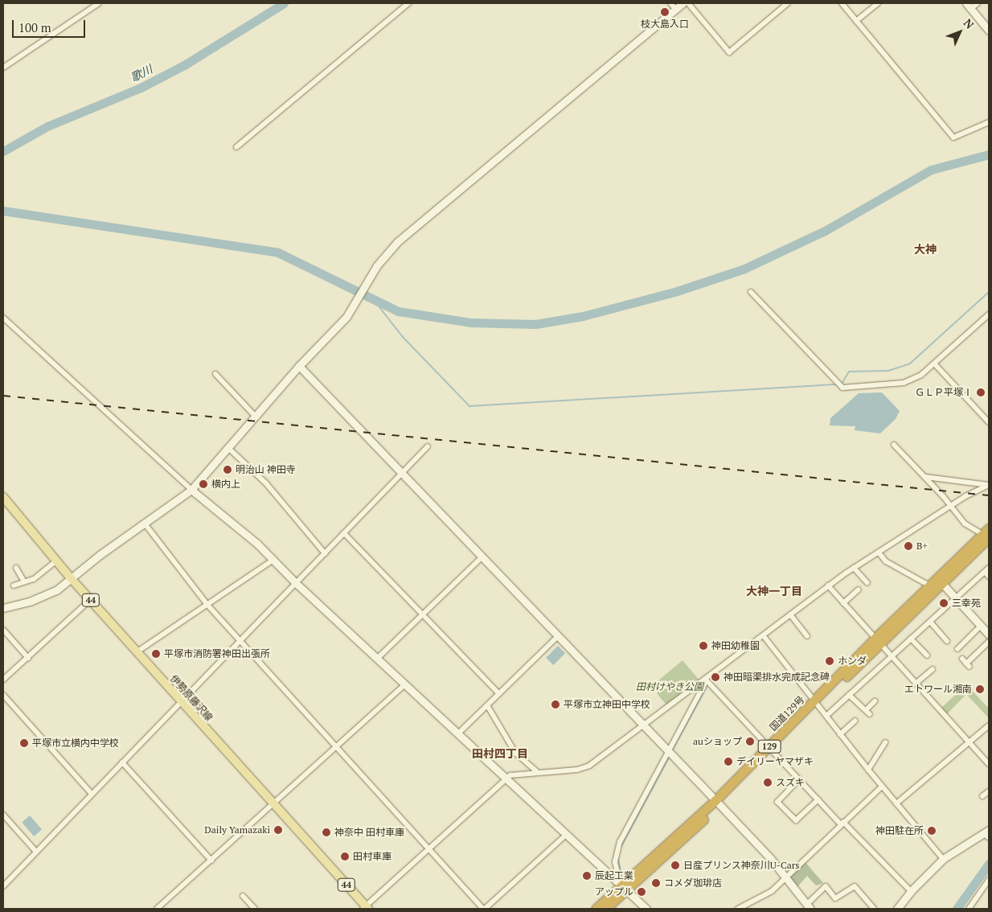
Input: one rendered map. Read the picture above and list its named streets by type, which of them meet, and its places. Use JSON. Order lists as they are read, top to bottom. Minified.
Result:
{"streets":{"highway":["国道129号","129"],"main road":["44","伊勢原藤沢線"]},"districts":["大神","大神一丁目","田村四丁目"],"water":["歌川"],"parks":["田村けやき公園"],"places":["枝大島入口","ＧＬＰ平塚Ⅰ","明治山 神田寺","横内上","B+","三幸苑","神田幼稚園","平塚市消防署神田出張所","ホンダ","神田暗渠排水完成記念碑","エトワール湘南","平塚市立神田中学校","auショップ","平塚市立横内中学校","デイリーヤマザキ","スズキ","Daily Yamazaki","神田駐在所","神奈中 田村車庫","田村車庫","日産プリンス神奈川U-Cars","辰起工業","コメダ珈琲店","アップル"],"scale_bar":"100 m","north":"top right"}
